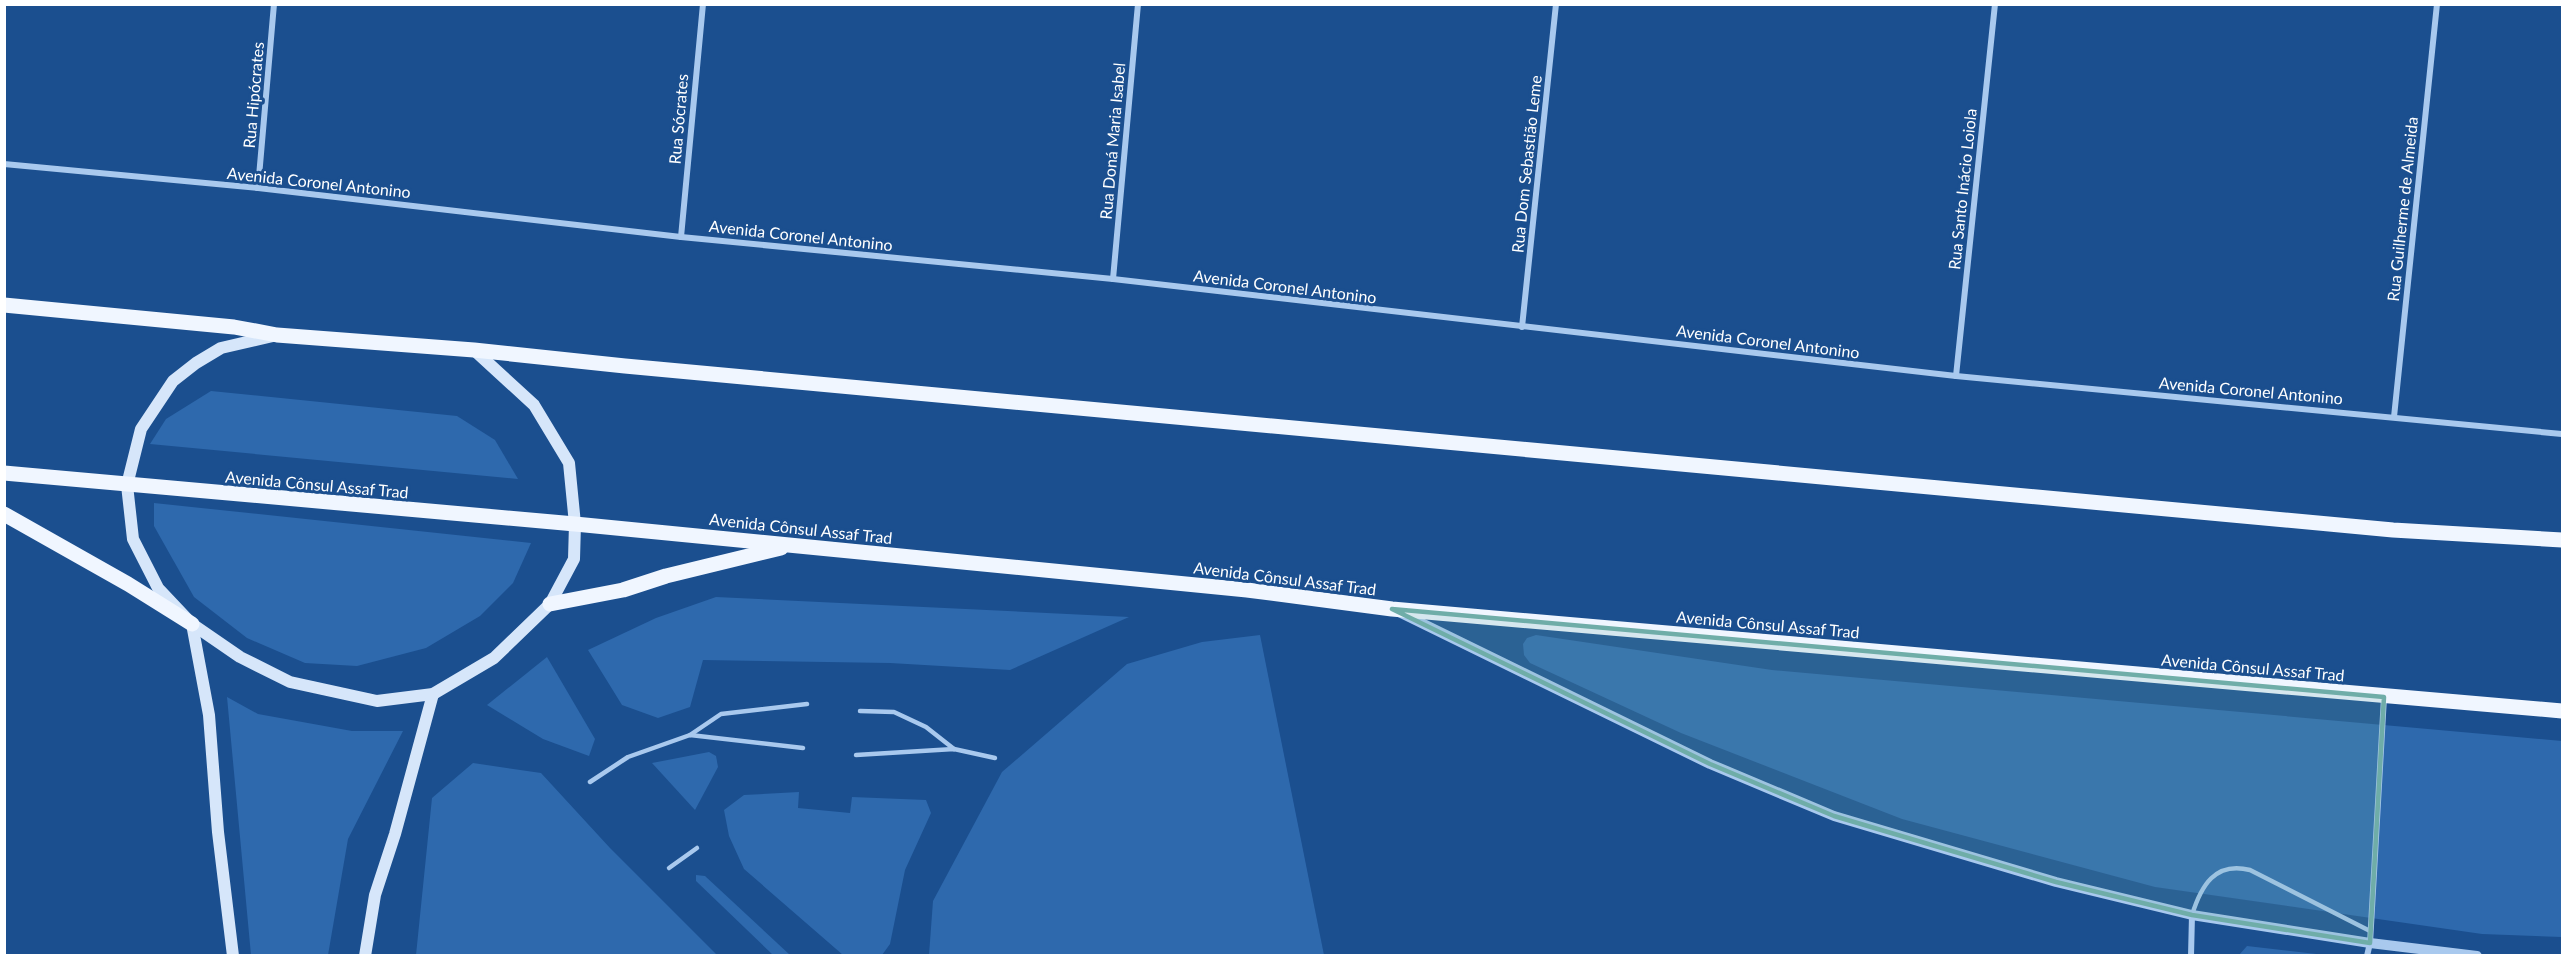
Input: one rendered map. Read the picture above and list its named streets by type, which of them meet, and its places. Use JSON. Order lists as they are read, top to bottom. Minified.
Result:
{"streets":{"main road":["Avenida Cônsul Assaf Trad"],"street":["Rua Hipócrates","Rua Sócrates","Rua Doná Maria Isabel","Rua Dom Sebastião Leme","Avenida Coronel Antonino","Rua Santo Inácio Loiola","Rua Guilherme de Almeida"]},"crossings":[["Rua Hipócrates","Avenida Coronel Antonino"],["Rua Sócrates","Avenida Coronel Antonino"],["Rua Doná Maria Isabel","Avenida Coronel Antonino"],["Rua Dom Sebastião Leme","Avenida Coronel Antonino"],["Avenida Coronel Antonino","Rua Santo Inácio Loiola"],["Avenida Coronel Antonino","Rua Guilherme de Almeida"]]}
